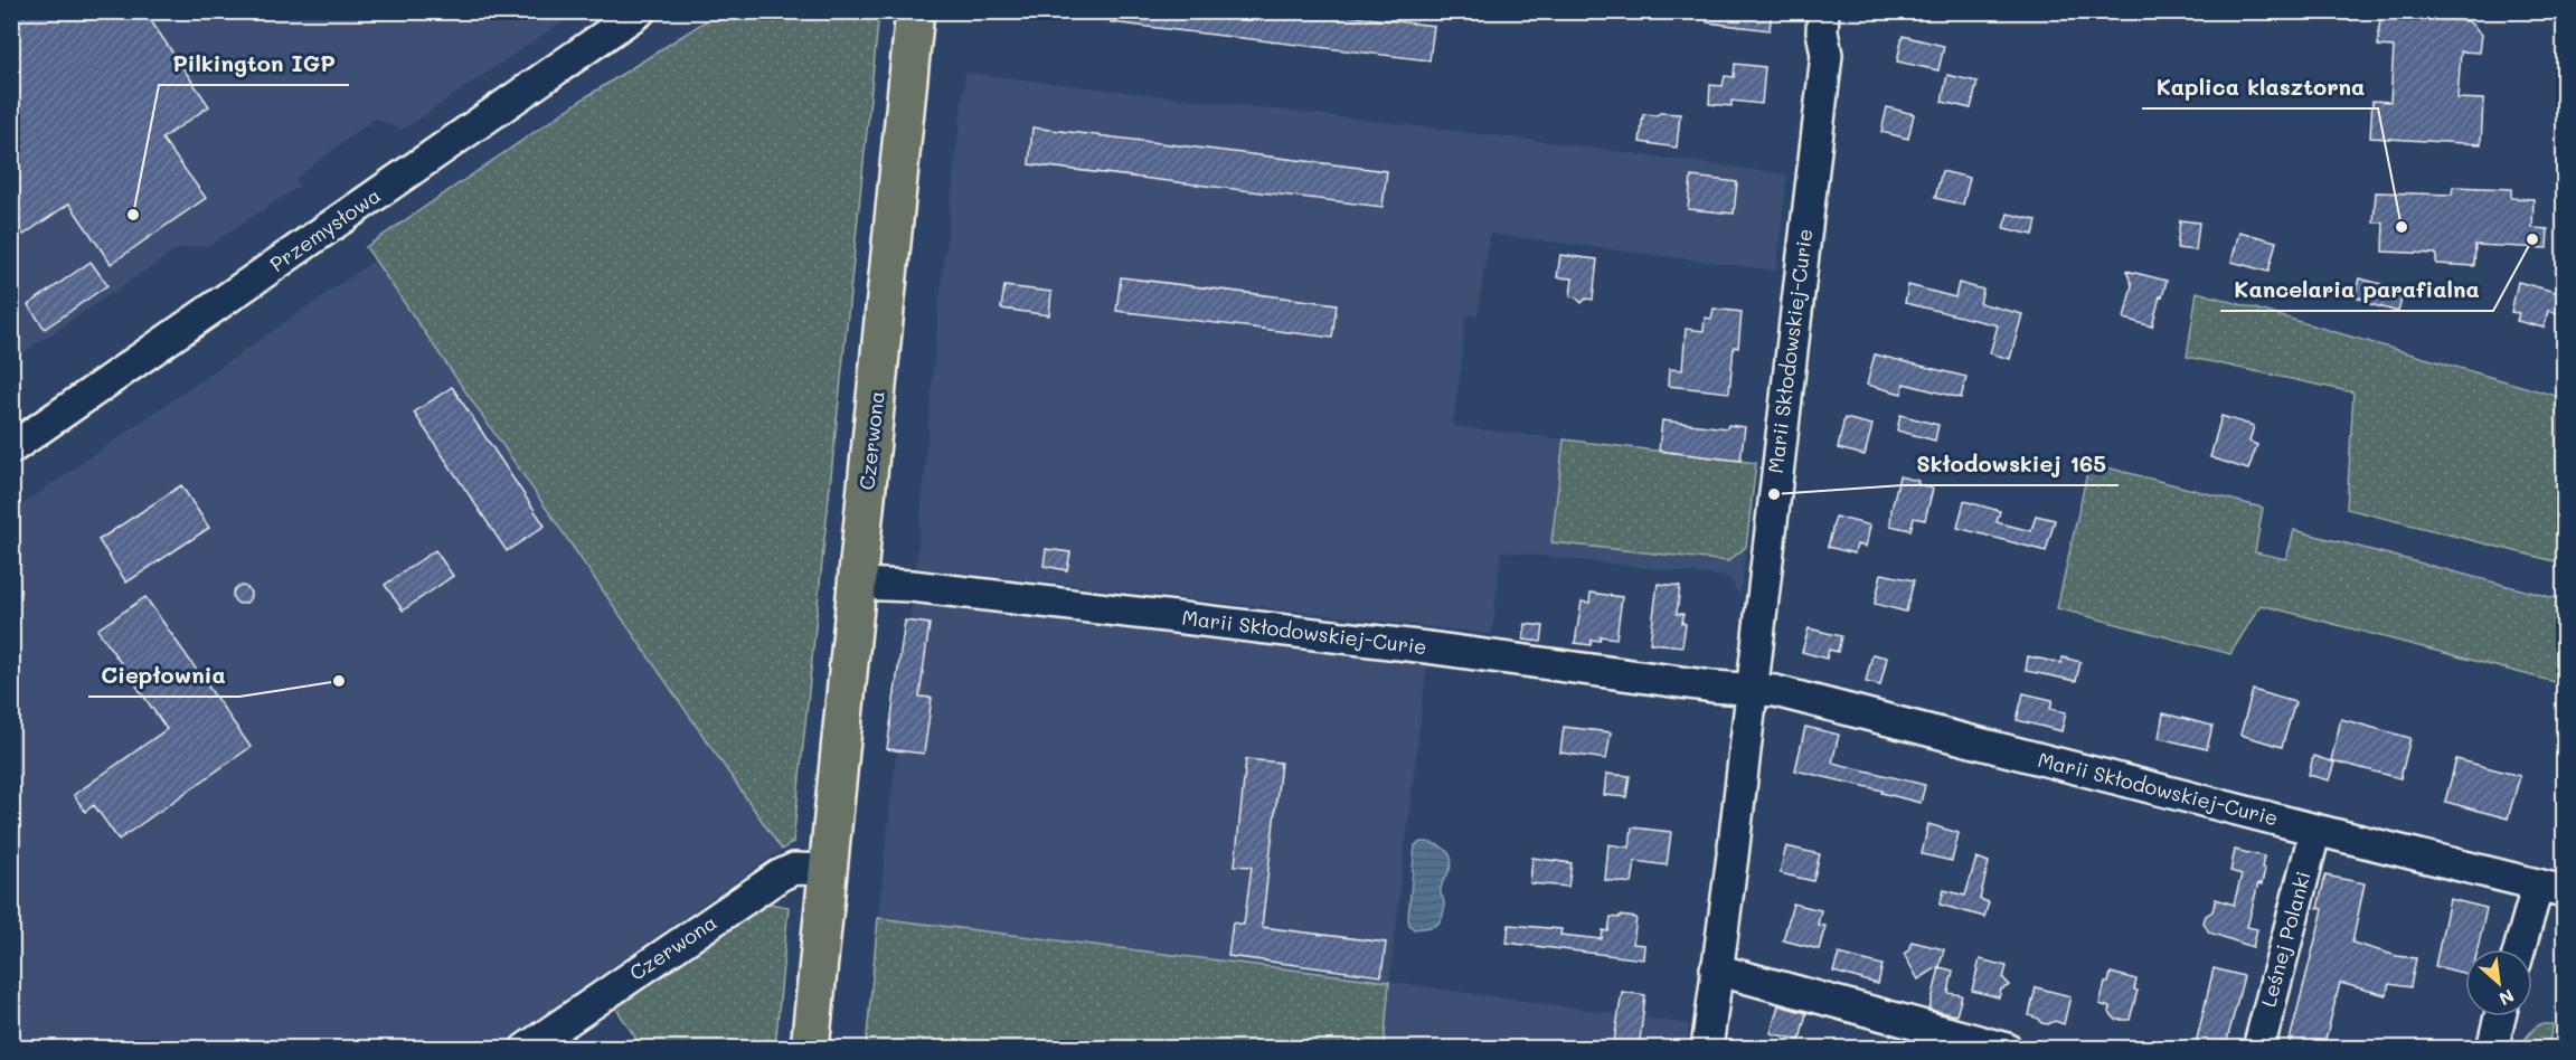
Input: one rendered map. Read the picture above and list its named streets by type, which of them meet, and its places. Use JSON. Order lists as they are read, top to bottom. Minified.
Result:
{"streets":{"main road":["Czerwona"],"street":["Przemysłowa","Marii Skłodowskiej-Curie","Leśnej Polanki"]},"crossings":[["Marii Skłodowskiej-Curie","Czerwona"],["Marii Skłodowskiej-Curie","Leśnej Polanki"]],"places":["Pilkington IGP","Kaplica klasztorna","Kancelaria parafialna","Skłodowskiej 165","Ciepłownia"],"north":"bottom right"}
